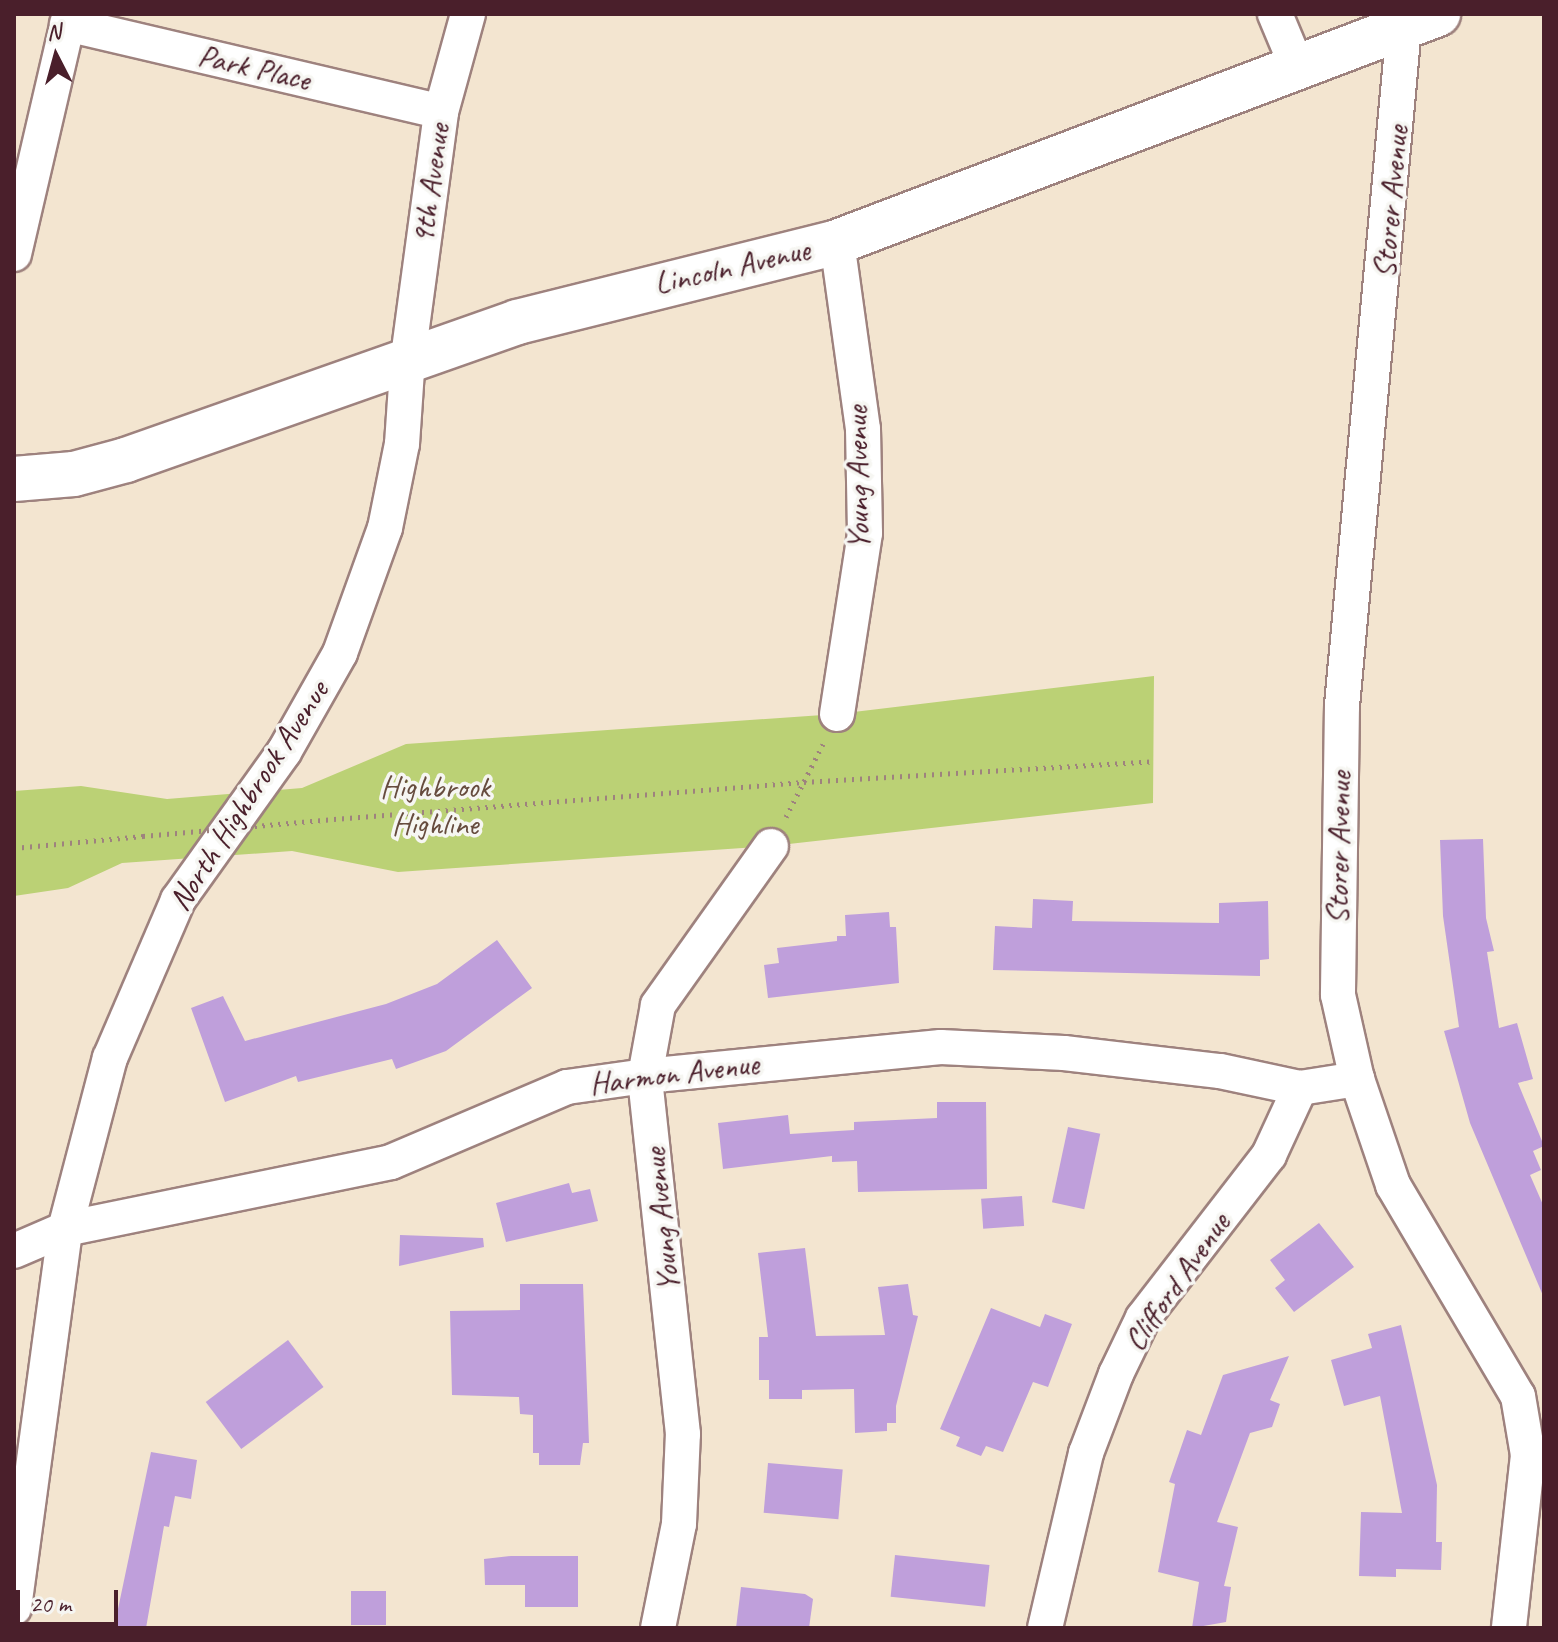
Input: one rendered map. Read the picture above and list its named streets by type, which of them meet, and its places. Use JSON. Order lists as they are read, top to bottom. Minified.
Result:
{"streets":{"main road":["Lincoln Avenue"],"street":["Park Place","9th Avenue","Storer Avenue","Young Avenue","North Highbrook Avenue","Harmon Avenue","Clifford Avenue"]},"crossings":[["Park Place","9th Avenue"],["9th Avenue","Lincoln Avenue"],["9th Avenue","North Highbrook Avenue"],["Storer Avenue","Lincoln Avenue"],["Storer Avenue","Harmon Avenue"],["Lincoln Avenue","Young Avenue"],["Lincoln Avenue","North Highbrook Avenue"],["Young Avenue","Harmon Avenue"],["North Highbrook Avenue","Harmon Avenue"],["Harmon Avenue","Clifford Avenue"]],"parks":["Highbrook Highline"],"scale_bar":"20 m","north":"top"}
